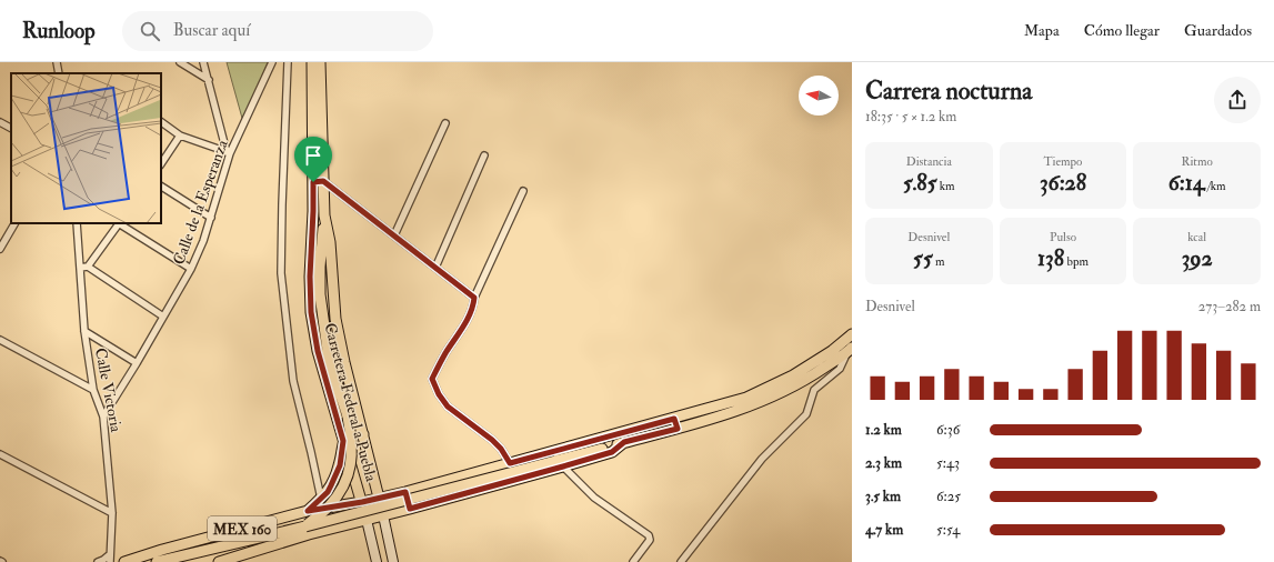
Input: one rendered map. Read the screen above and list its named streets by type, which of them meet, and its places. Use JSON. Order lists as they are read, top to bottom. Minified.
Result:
{"streets":{"main road":["Carretera Federal a Puebla","MEX 160"],"street":["Calle de la Esperanza","Calle Victoria"]},"crossings":[["Calle de la Esperanza","Calle Victoria"],["Carretera Federal a Puebla","MEX 160"]],"north":"left","page":{"header":"Runloop","search":"Buscar aquí","nav":["Mapa","Cómo llegar","Guardados"],"heading":["Carrera nocturna","18:35 · 5 × 1.2 km"],"stats":[["Distancia","5.85 km"],["Tiempo","36:28"],["Ritmo","6:14 /km"],["Desnivel","55 m"],["Pulso","138 bpm"],["kcal","392"]],"chart":["Desnivel","273–282 m"],"list":[{"name":"1.2 km","note":"6:36"},{"name":"2.3 km","note":"5:43"},{"name":"3.5 km","note":"6:25"},{"name":"4.7 km","note":"5:54"}]}}
